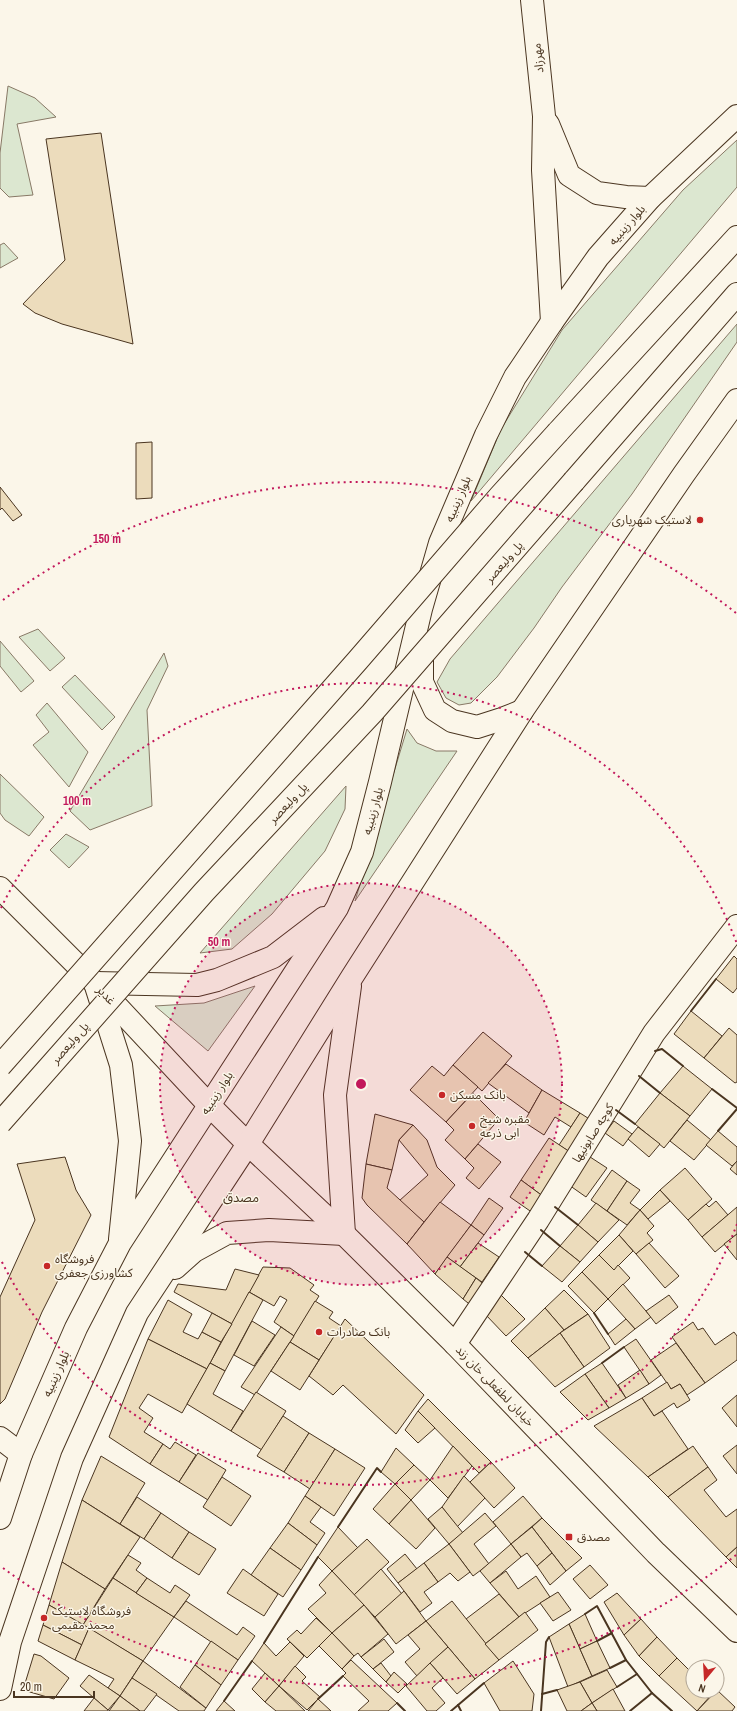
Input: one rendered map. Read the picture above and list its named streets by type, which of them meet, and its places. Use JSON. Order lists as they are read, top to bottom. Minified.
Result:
{"streets":{"main road":["مهرزاد","بلوار زینبیه","پل ولیعصر","غدیر","کوچه صابونیها","خیابان لطفعلی خان زند"]},"crossings":[["بلوار زینبیه","غدیر"],["غدیر","خیابان لطفعلی خان زند"],["کوچه صابونیها","خیابان لطفعلی خان زند"]],"districts":["مصدق"],"places":{"other":["لاستیک شهریاری","بانک مسکن","مقبره شیخ ابی ذرعه","فروشگاه کشاورزی جعفری","بانک صادرات","فروشگاه لاستیک محمد مقیمی"],"transit":["مصدق"]},"scale_bar":"20 m","north":"bottom","rings":["150 m","100 m","50 m"]}
